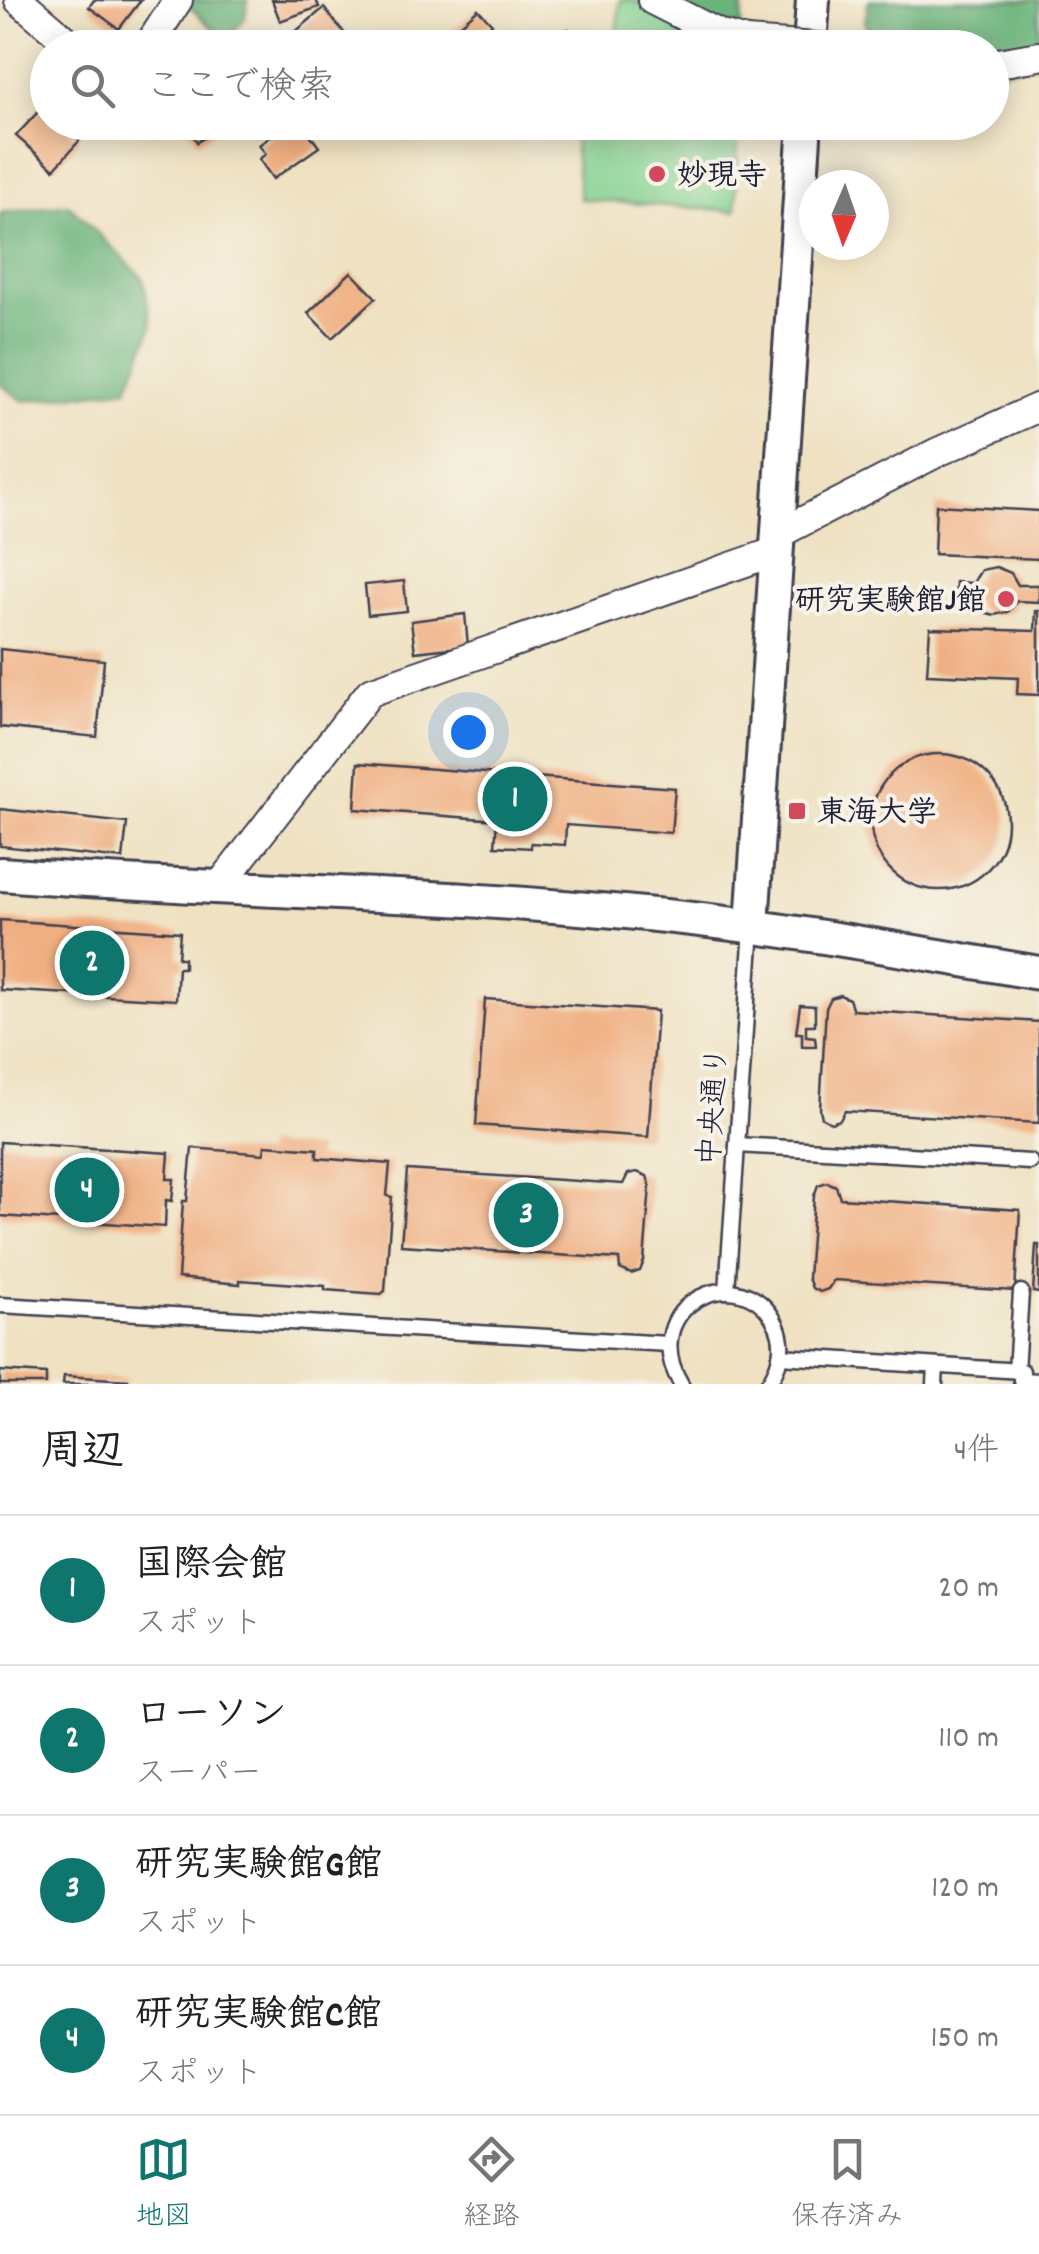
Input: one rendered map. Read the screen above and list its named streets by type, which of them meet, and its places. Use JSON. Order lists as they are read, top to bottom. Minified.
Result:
{"streets":{"lane":["中央通り"]},"places":{"other":["妙現寺","研究実験館J館"],"transit":["東海大学"]},"north":"bottom","page":{"search":"ここで検索","pins":["1","2","4","3"],"heading":["周辺","4件"],"list":[{"mark":"1","name":"国際会館","note":"スポット","value":"20 m"},{"mark":"2","name":"ローソン","note":"スーパー","value":"110 m"},{"mark":"3","name":"研究実験館G館","note":"スポット","value":"120 m"},{"mark":"4","name":"研究実験館C館","note":"スポット","value":"150 m"}],"nav":["地図","経路","保存済み"]}}
